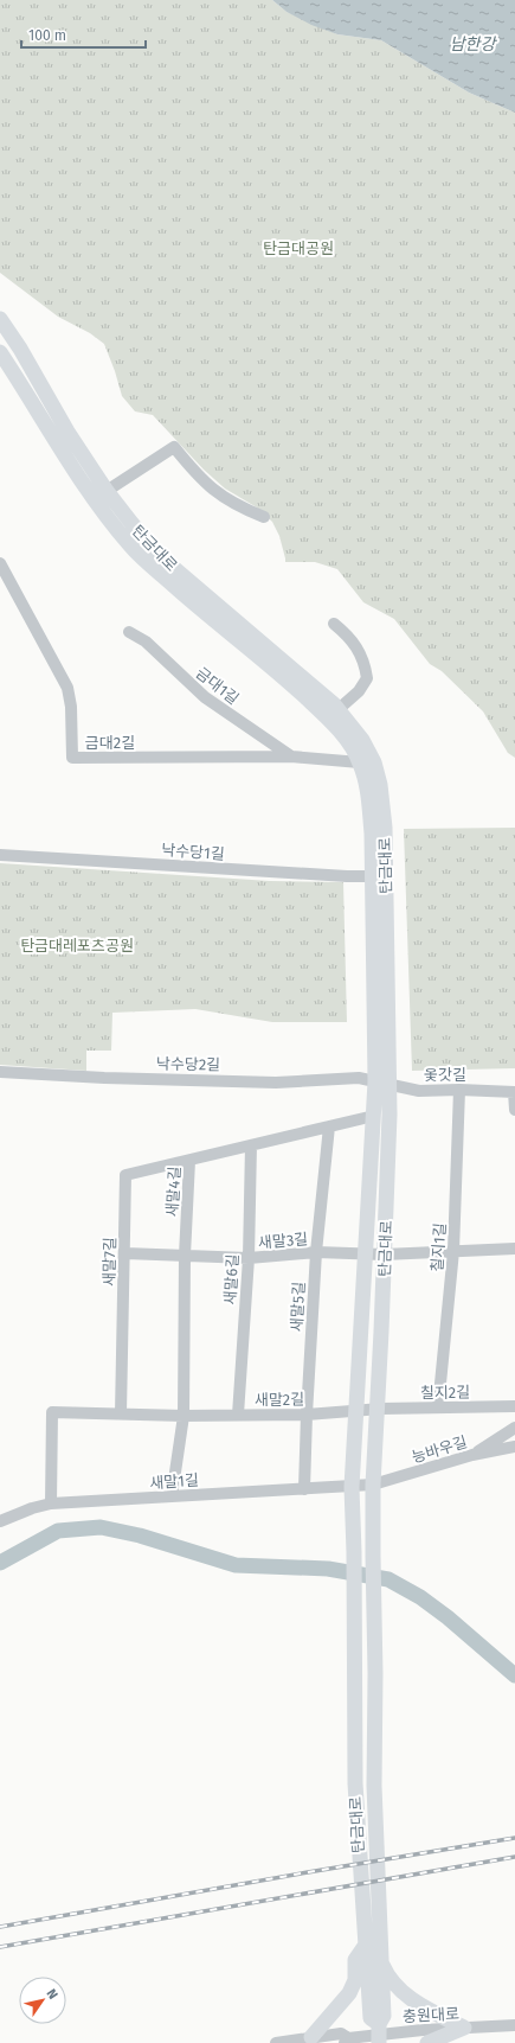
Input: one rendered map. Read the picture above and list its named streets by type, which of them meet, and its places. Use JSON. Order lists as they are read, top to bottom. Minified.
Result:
{"streets":{"main road":["탄금대로"],"street":["금대1길","금대2길","낙수당1길","낙수당2길","옻갓길","새말4길","새말3길","칠지1길","새말7길","새말6길","새말5길","칠지2길","새말2길","능바우길","새말1길","충원대로"]},"crossings":[["탄금대로","금대2길"],["탄금대로","낙수당1길"],["탄금대로","낙수당2길"],["탄금대로","옻갓길"],["탄금대로","새말4길"],["탄금대로","새말3길"],["탄금대로","칠지2길"],["탄금대로","새말2길"],["탄금대로","능바우길"],["탄금대로","새말1길"],["탄금대로","충원대로"],["금대1길","금대2길"],["낙수당2길","옻갓길"],["옻갓길","칠지1길"],["새말4길","새말3길"],["새말4길","새말7길"],["새말4길","새말6길"],["새말4길","새말5길"],["새말4길","새말2길"],["새말4길","새말1길"],["새말3길","칠지1길"],["새말3길","새말7길"],["새말3길","새말6길"],["새말3길","새말5길"],["칠지1길","칠지2길"],["새말7길","새말2길"],["새말6길","새말2길"],["새말5길","새말2길"],["새말5길","새말1길"],["칠지2길","새말2길"],["새말2길","새말1길"],["능바우길","새말1길"]],"water":["남한강"],"parks":["탄금대공원","탄금대레포츠공원"],"scale_bar":"100 m","north":"top right"}
